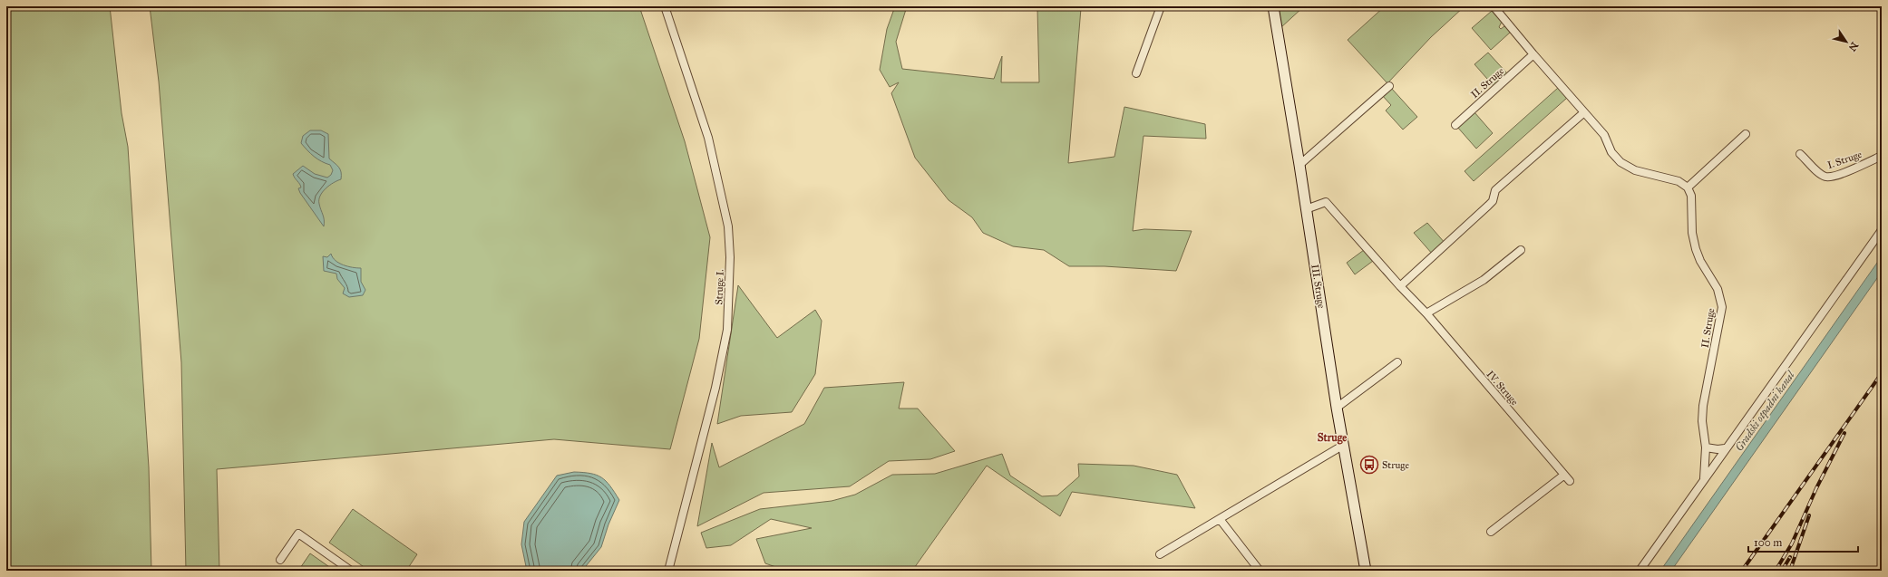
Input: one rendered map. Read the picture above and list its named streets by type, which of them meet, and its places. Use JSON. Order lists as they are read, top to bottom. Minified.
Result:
{"streets":{"street":["II. Struge","I. Struge","III. Struge","Struge I.","IV. Struge"]},"crossings":[["III. Struge","IV. Struge"]],"districts":["Struge"],"water":["Gradski otpadni kanal"],"places":{"bus stop":["Struge"]},"scale_bar":"100 m","north":"bottom right"}
